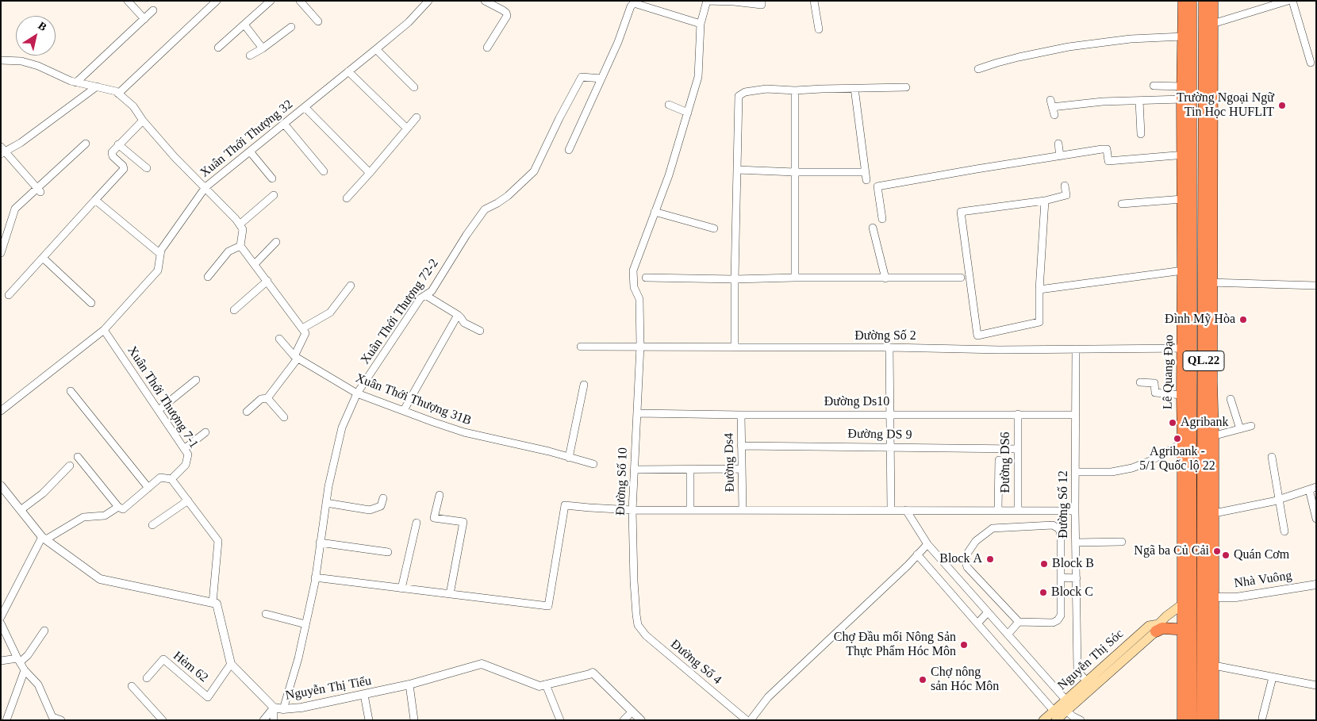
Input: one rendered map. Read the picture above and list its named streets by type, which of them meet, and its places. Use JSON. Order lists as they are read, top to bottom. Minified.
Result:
{"streets":{"highway":["QL.22","Lê Quang Đạo"],"main road":["Nguyễn Thị Sóc"],"street":["Xuân Thới Thượng 32","Xuân Thới Thượng 72-2","Đường Số 2","Xuân Thới Thượng 7-1","Xuân Thới Thượng 31B","Đường Ds10","Đường DS 9","Đường Ds4","Đường DS6","Đường Số 10","Đường Số 12","Nhà Vuông","Đường Số 4","Hẻm 62","Nguyễn Thị Tiểu"]},"crossings":[["Xuân Thới Thượng 32","Xuân Thới Thượng 7-1"],["Xuân Thới Thượng 72-2","Xuân Thới Thượng 31B"],["Xuân Thới Thượng 72-2","Nguyễn Thị Tiểu"],["Đường Số 2","Lê Quang Đạo"],["Đường Số 2","Đường Số 10"],["Đường Số 2","Đường Số 12"],["QL.22","Nhà Vuông"],["QL.22","Nguyễn Thị Sóc"],["Lê Quang Đạo","Nguyễn Thị Sóc"],["Đường Ds10","Đường Ds4"],["Đường Ds10","Đường DS6"],["Đường Ds10","Đường Số 10"],["Đường Ds10","Đường Số 12"],["Đường DS 9","Đường Ds4"],["Đường DS 9","Đường DS6"],["Đường Số 10","Đường Số 4"],["Đường Số 12","Nguyễn Thị Sóc"],["Nhà Vuông","Nguyễn Thị Sóc"],["Hẻm 62","Nguyễn Thị Tiểu"]],"places":["Trường Ngoại Ngữ Tin Học HUFLIT","Đình Mỹ Hòa","Agribank","Agribank - 5/1 Quốc lộ 22","Ngã ba Củ Cải","Quán Cơm","Block A","Block B","Block C","Chợ Đầu mối Nông Sản Thực Phẩm Hóc Môn","Chợ nông sản Hóc Môn"],"north":"top right"}
